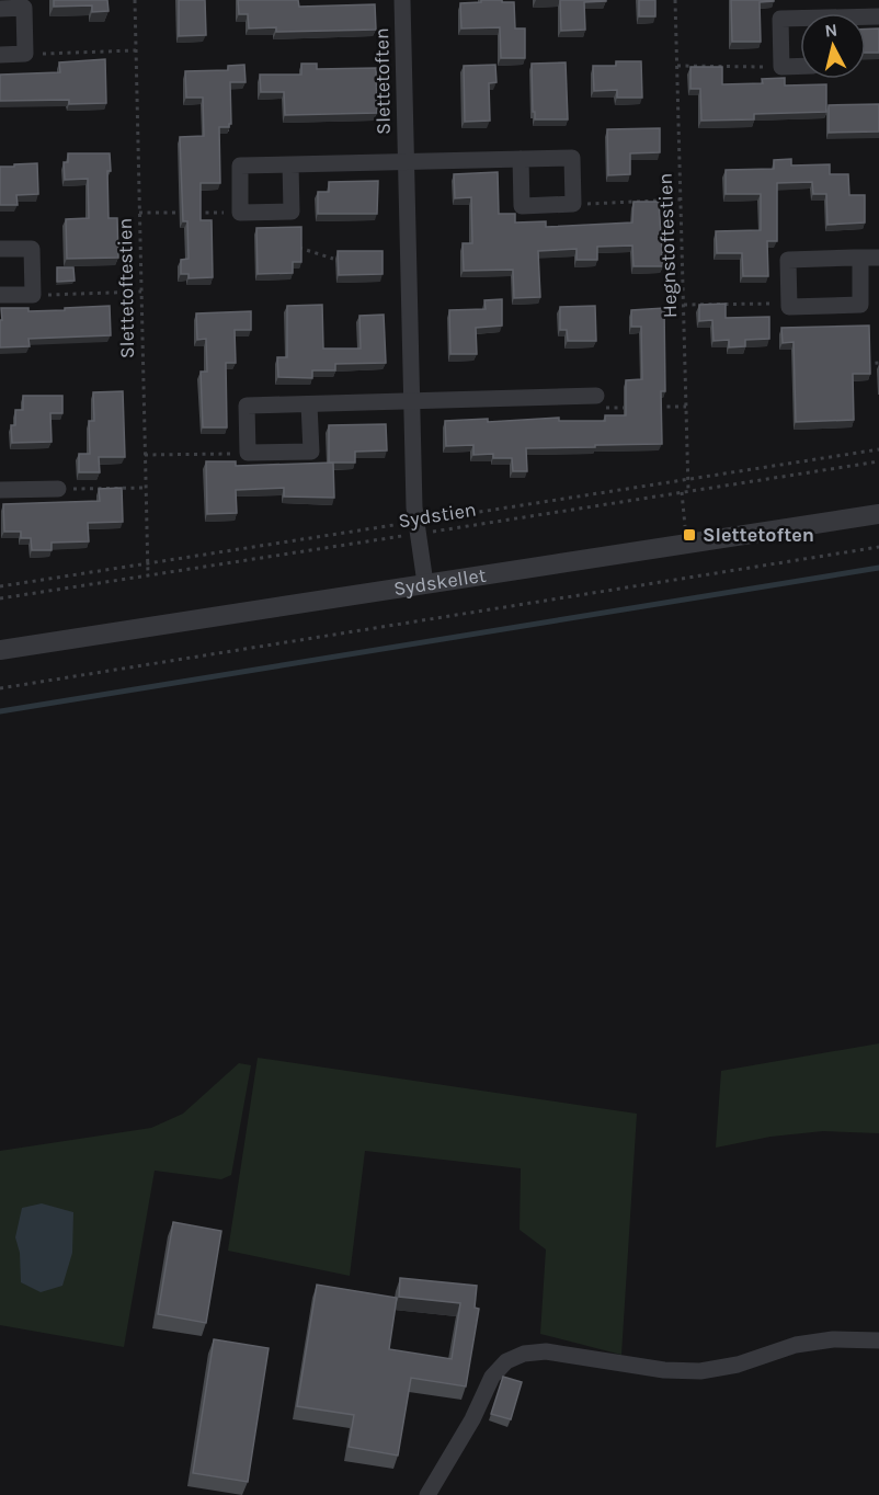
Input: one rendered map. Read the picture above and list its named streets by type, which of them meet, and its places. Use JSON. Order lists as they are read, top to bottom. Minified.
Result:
{"streets":{"street":["Slettetoften","Sydskellet"],"path":["Hegnstoftestien","Slettetoftestien","Sydstien"]},"crossings":[["Slettetoften","Sydstien"],["Slettetoften","Sydskellet"],["Hegnstoftestien","Sydstien"],["Slettetoftestien","Sydstien"]],"places":{"transit":["Slettetoften"]},"north":"top"}
